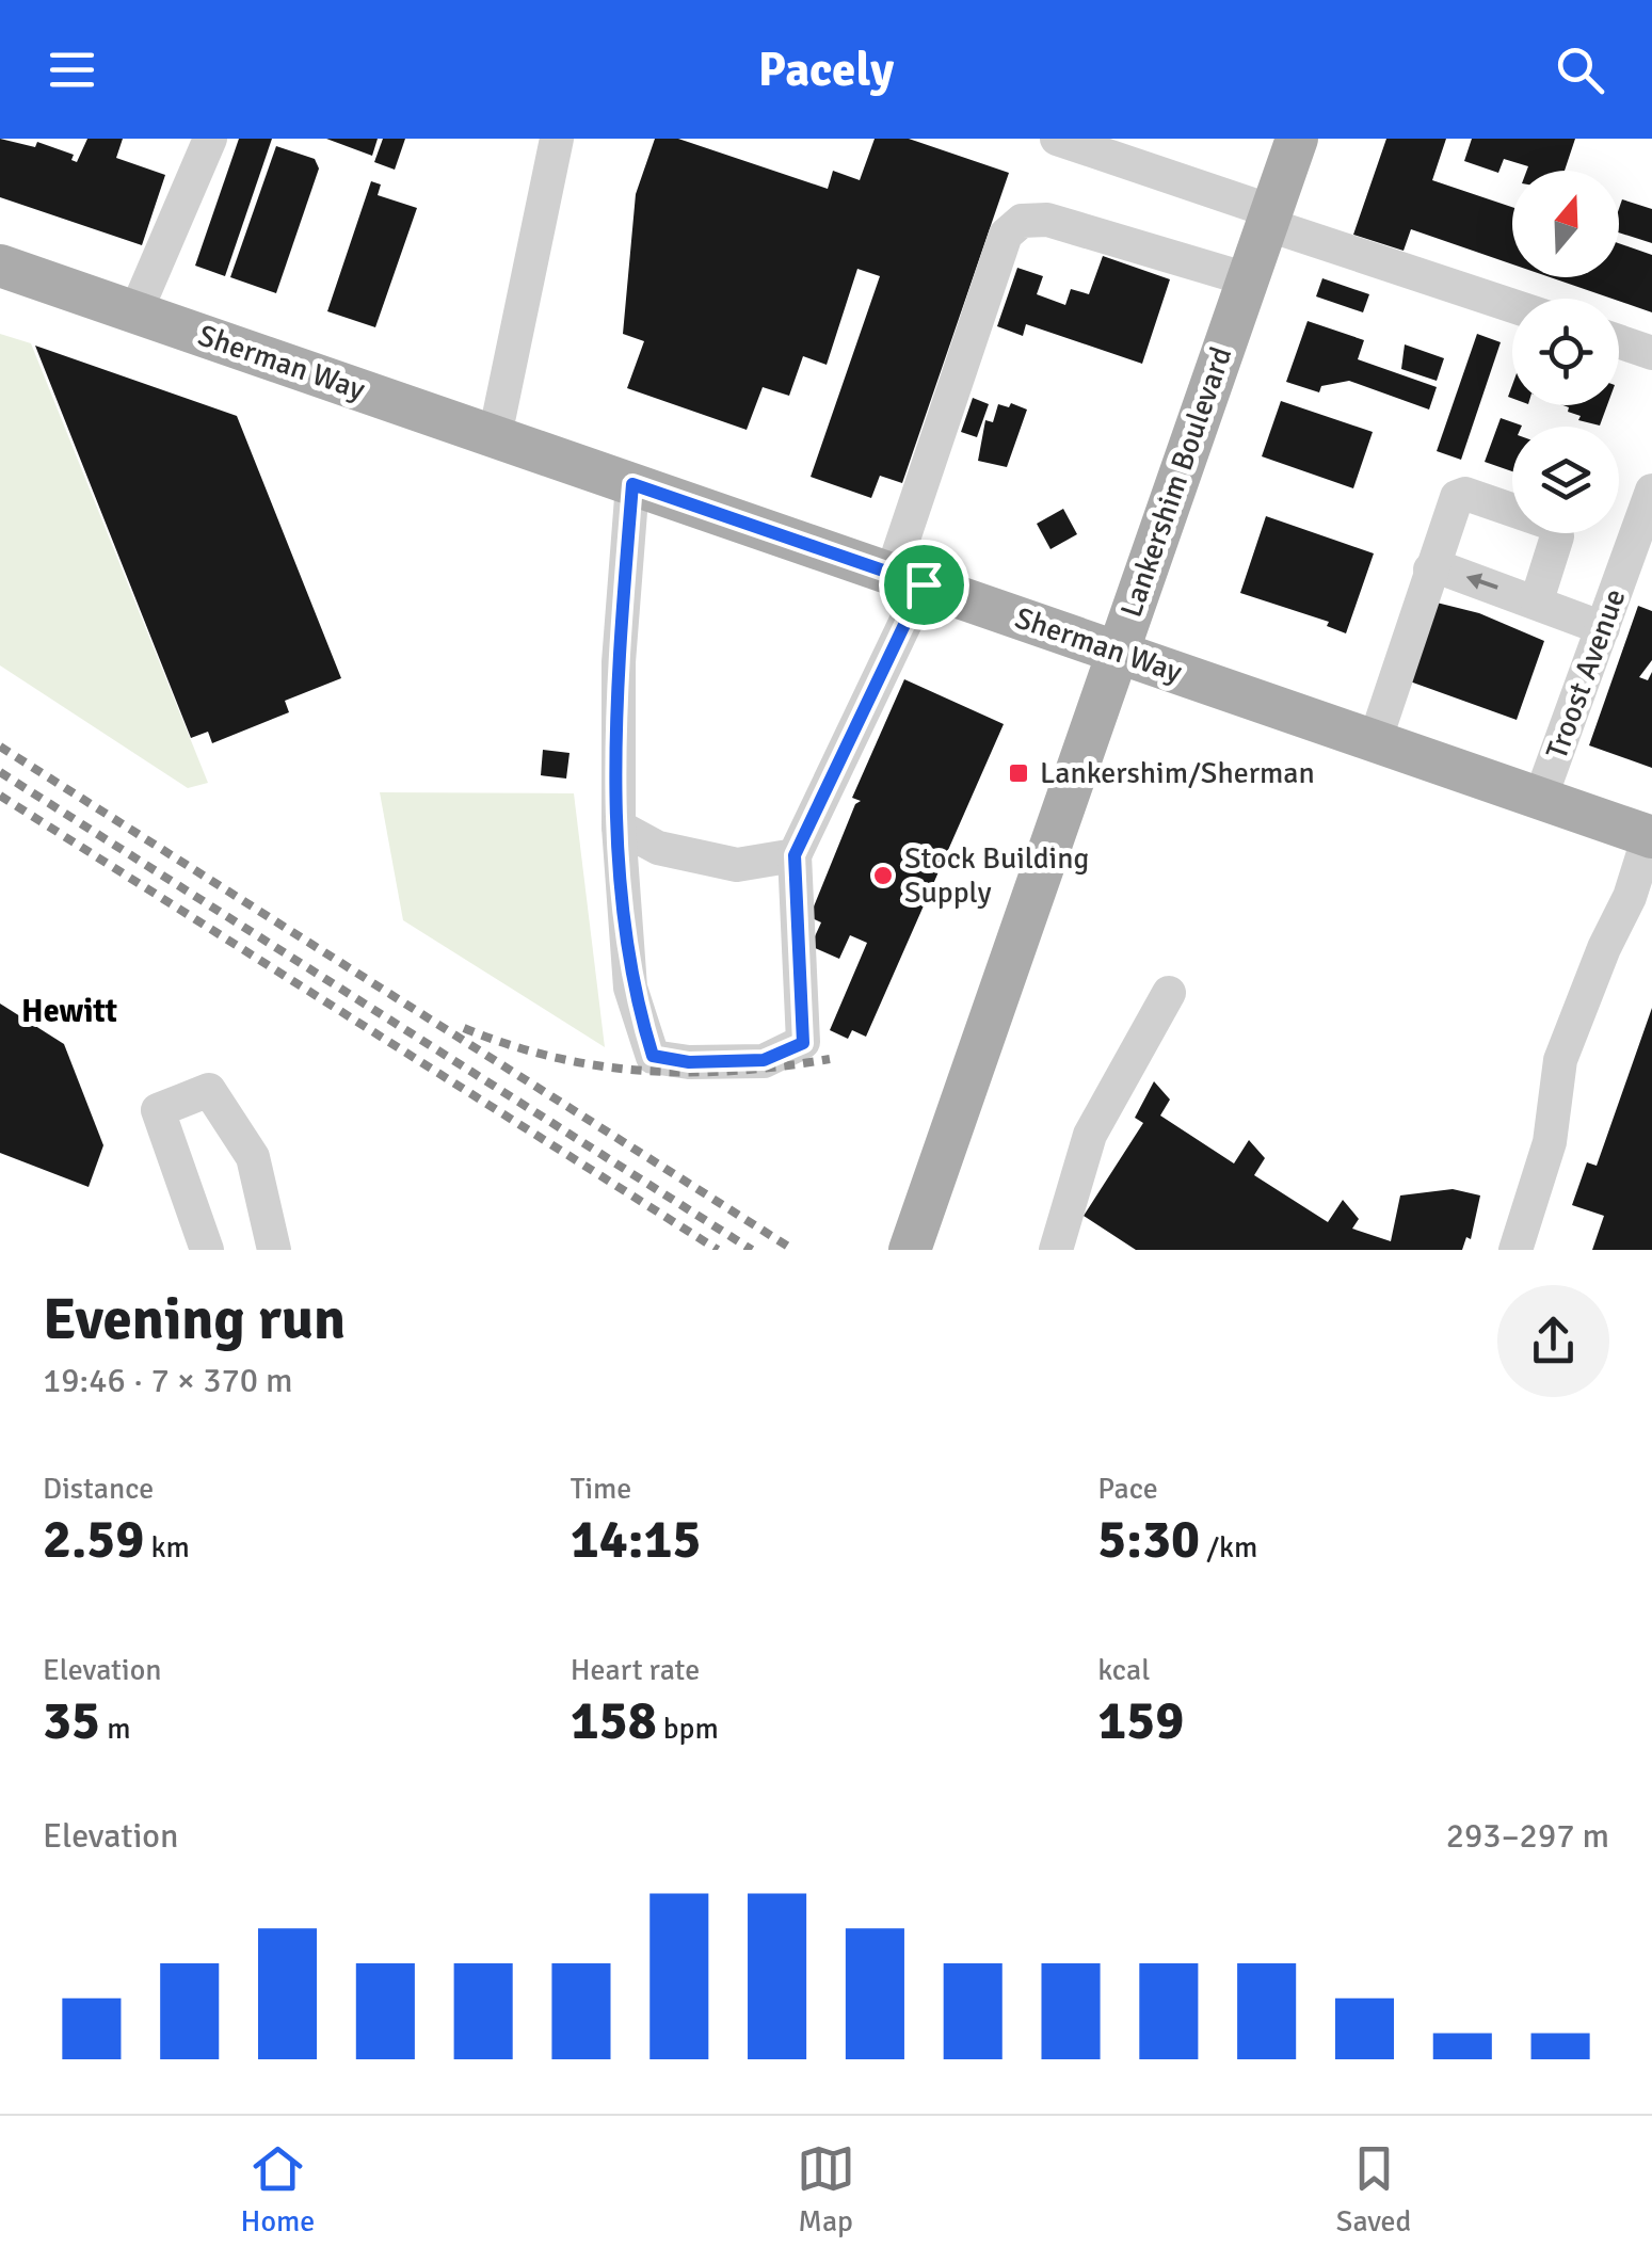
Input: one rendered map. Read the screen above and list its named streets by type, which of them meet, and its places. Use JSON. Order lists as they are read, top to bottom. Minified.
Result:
{"streets":{"main road":["Sherman Way","Lankershim Boulevard"],"street":["Troost Avenue"]},"crossings":[["Sherman Way","Lankershim Boulevard"],["Sherman Way","Troost Avenue"]],"districts":["Hewitt"],"places":{"transit":["Lankershim/Sherman"],"other":["Stock Building Supply"]},"north":"top","page":{"header":"Pacely","heading":["Evening run","19:46 · 7 × 370 m"],"stats":[["Distance","2.59 km"],["Time","14:15"],["Pace","5:30 /km"],["Elevation","35 m"],["Heart rate","158 bpm"],["kcal","159"]],"chart":["Elevation","293–297 m"],"tabs":["Home","Map","Saved"]}}
